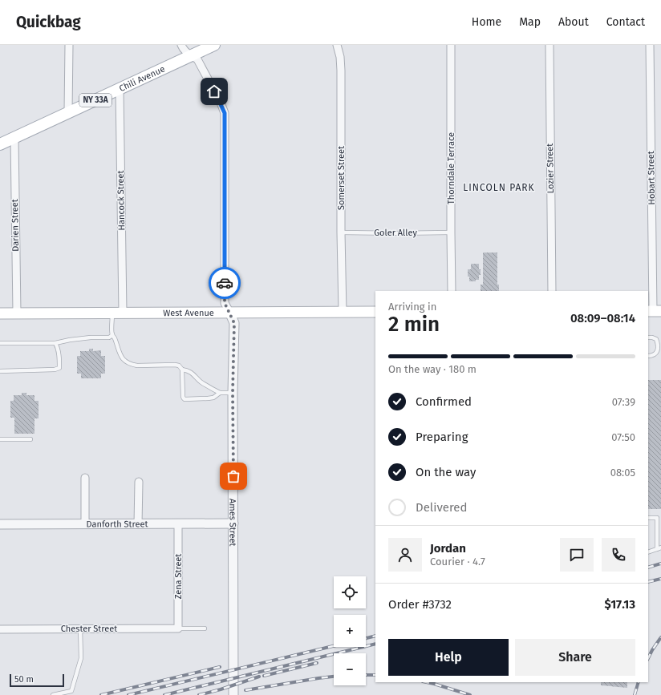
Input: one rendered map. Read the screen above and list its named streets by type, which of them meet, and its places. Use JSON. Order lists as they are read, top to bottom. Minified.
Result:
{"streets":{"main road":["Chili Avenue","NY 33A","West Avenue"],"street":["Thorndale Terrace","Lozier Street","Somerset Street","Hobart Street","Hancock Street","Darien Street","Ames Street","Danforth Street","Zena Street","Chester Street"],"lane":["Goler Alley"]},"crossings":[["Chili Avenue","Hancock Street"],["Chili Avenue","Darien Street"],["Thorndale Terrace","Goler Alley"],["Somerset Street","Goler Alley"],["Somerset Street","West Avenue"],["Hancock Street","West Avenue"],["Darien Street","West Avenue"],["West Avenue","Ames Street"],["Ames Street","Danforth Street"],["Danforth Street","Zena Street"],["Zena Street","Chester Street"]],"districts":["LINCOLN PARK"],"scale_bar":"50 m","page":{"header":"Quickbag","nav":["Home","Map","About","Contact"],"heading":["2 min","Arriving in","08:09–08:14"],"panel":["Jordan","Courier · 4.7","Order #3732","$17.13"],"bar":"On the way · 180 m","list":[["Confirmed","07:39"],["Preparing","07:50"],["On the way","08:05"],"Delivered"],"map_buttons":["+","−"],"buttons":["Help","Share"],"scale":"50 m"}}
